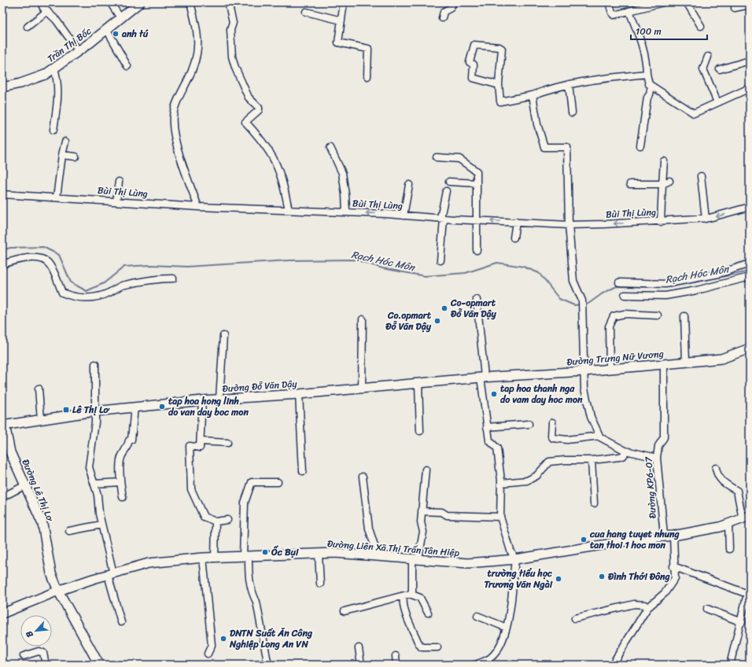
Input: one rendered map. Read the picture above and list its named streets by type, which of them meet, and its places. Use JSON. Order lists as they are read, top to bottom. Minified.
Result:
{"streets":{"street":["Trần Thị Bốc","Bùi Thị Lùng","Đường Trưng Nữ Vương","Đường Đỗ Văn Dậy","Đường KP6-07","Đường Lê Thị Lơ","Đường Liên Xã Thị Trấn Tân Hiệp"]},"crossings":[["Đường Trưng Nữ Vương","Đường Đỗ Văn Dậy"],["Đường Trưng Nữ Vương","Đường KP6-07"],["Đường Đỗ Văn Dậy","Đường Lê Thị Lơ"],["Đường KP6-07","Đường Liên Xã Thị Trấn Tân Hiệp"],["Đường Lê Thị Lơ","Đường Liên Xã Thị Trấn Tân Hiệp"]],"water":["Rạch Hóc Môn"],"places":{"other":["anh tú","Co-opmart Đỗ Văn Dậy","Co.opmart Đỗ Văn Dậy","tap hoa thanh nga do vam day hoc mon","tap hoa hong linh do van day boc mon","cua hang tuyet nhung tan thoi 1 hoc mon","Ốc Bụi","Đình Thới Đông","trường tiểu học Trương Văn Ngài","DNTN Suất Ăn Công Nghiệp Long An VN"],"transit":["Lê Thị Lơ"]},"scale_bar":"100 m","north":"bottom left"}
